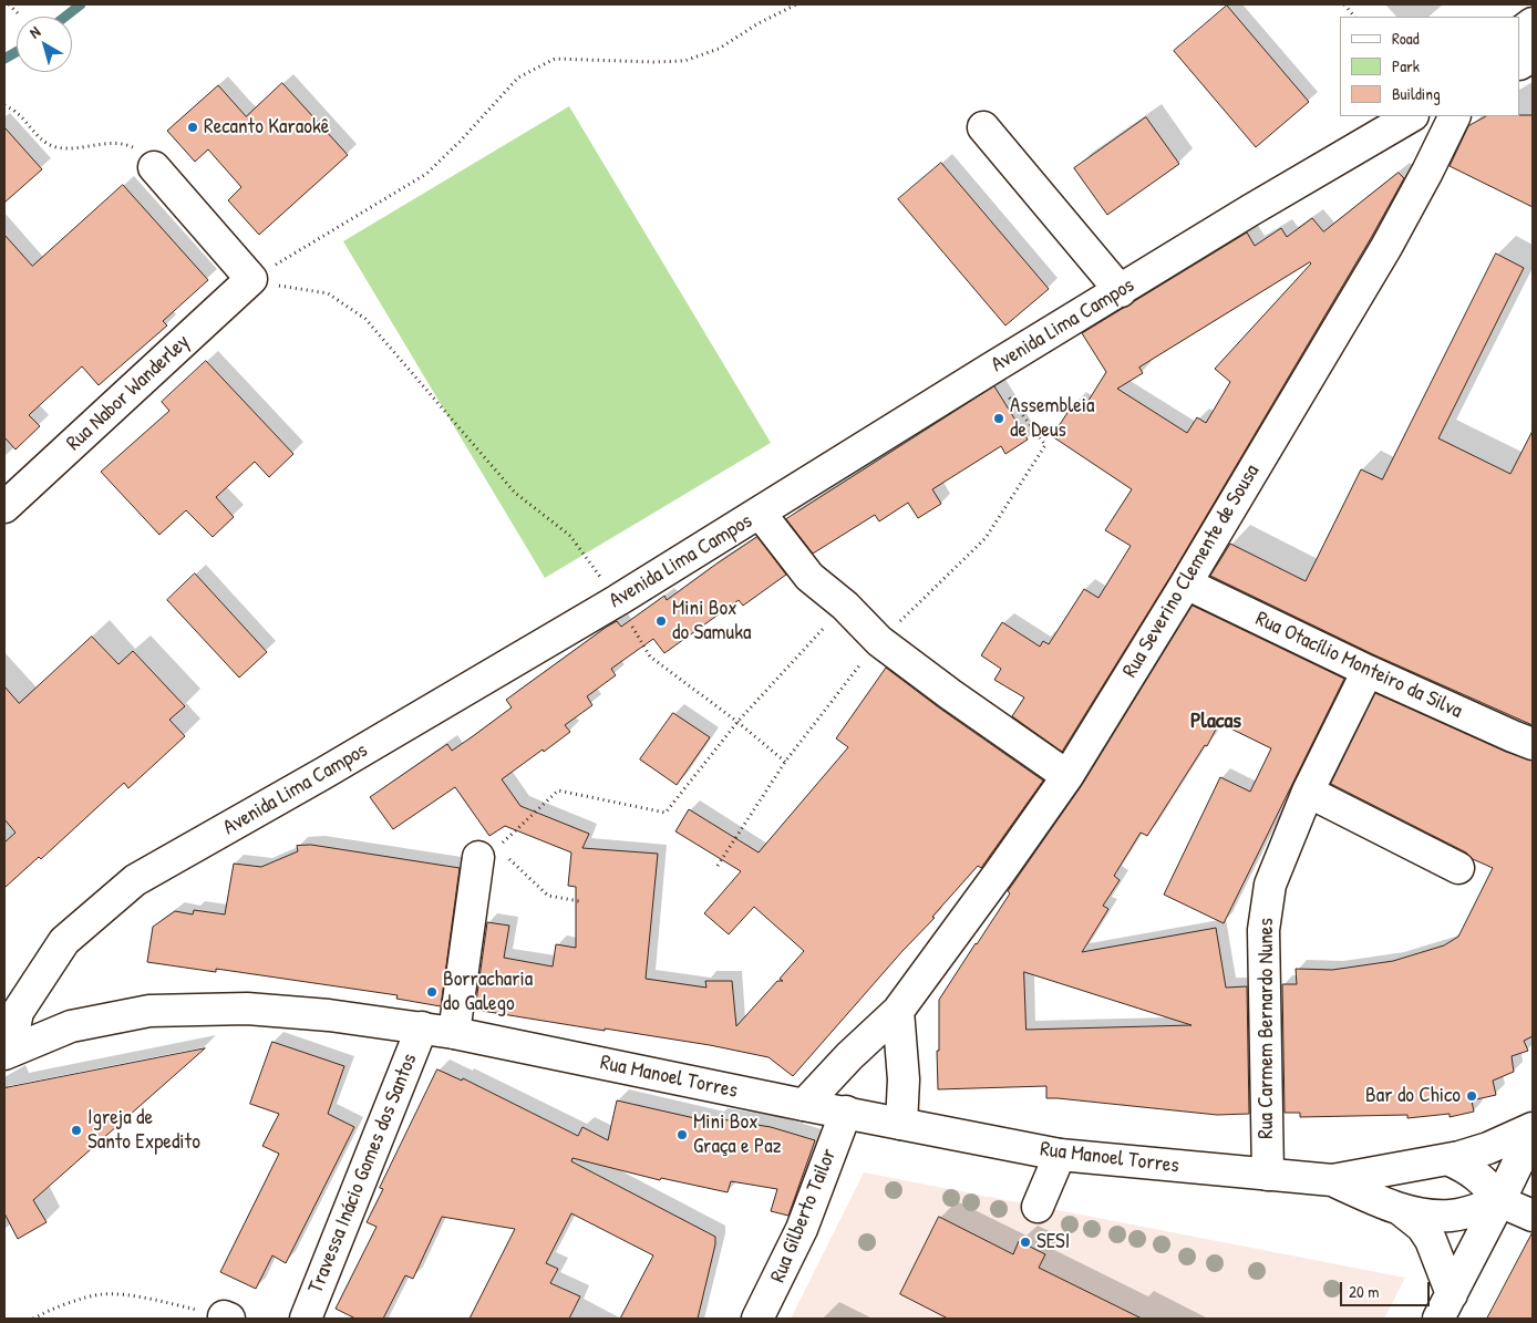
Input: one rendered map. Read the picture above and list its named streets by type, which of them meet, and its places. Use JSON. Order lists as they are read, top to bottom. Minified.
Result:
{"streets":{"street":["Avenida Lima Campos","Rua Nabor Wanderley","Rua Severino Clemente de Sousa","Rua Otacílio Monteiro da Silva","Rua Carmem Bernardo Nunes","Rua Manoel Torres","Travessa Inácio Gomes dos Santos","Rua Gilberto Tailor"]},"crossings":[["Avenida Lima Campos","Rua Manoel Torres"],["Rua Severino Clemente de Sousa","Rua Otacílio Monteiro da Silva"],["Rua Severino Clemente de Sousa","Rua Manoel Torres"],["Rua Otacílio Monteiro da Silva","Rua Carmem Bernardo Nunes"],["Rua Carmem Bernardo Nunes","Rua Manoel Torres"],["Rua Manoel Torres","Travessa Inácio Gomes dos Santos"],["Rua Manoel Torres","Rua Gilberto Tailor"]],"districts":["Placas"],"places":["Recanto Karaokê","Assembleia de Deus","Mini Box do Samuka","Borracharia do Galego","Bar do Chico","Igreja de Santo Expedito","Mini Box Graça e Paz","SESI"],"legend":["Road","Park","Building"],"scale_bar":"20 m","north":"top left"}
